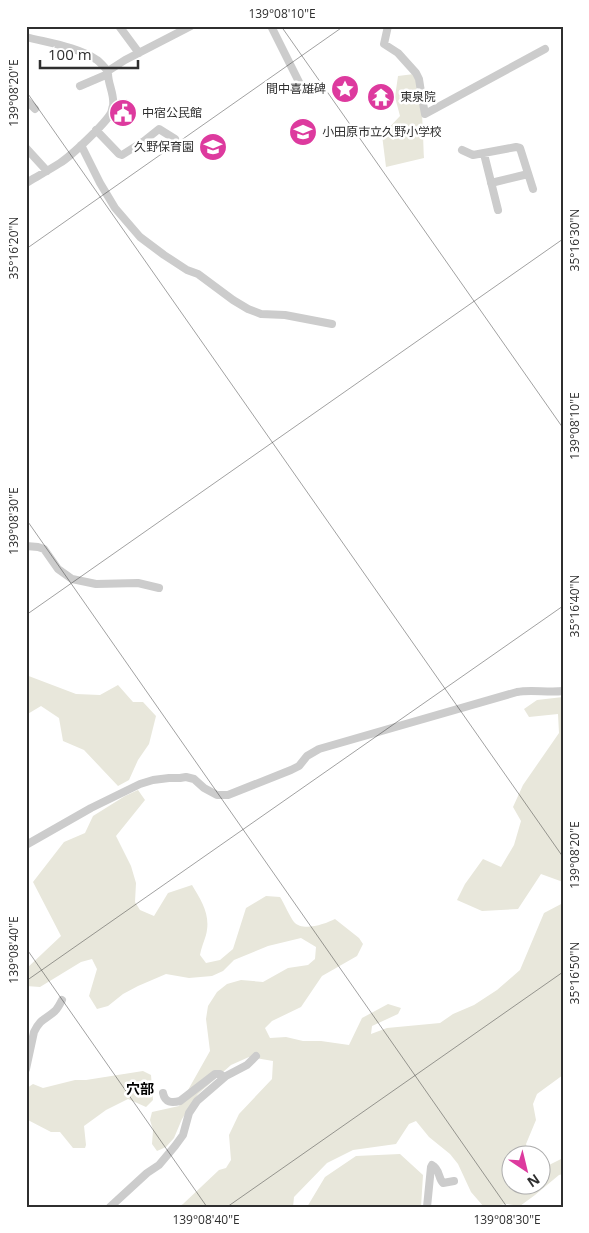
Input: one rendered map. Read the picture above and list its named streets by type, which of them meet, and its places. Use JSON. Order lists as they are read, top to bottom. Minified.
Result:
{"districts":["穴部"],"places":{"place":["間中喜雄碑"],"temple":["東泉院"],"public building":["中宿公民館"],"school or university":["小田原市立久野小学校","久野保育園"]},"scale_bar":"100 m","north":"bottom right","coordinates":["139°08'10\"E","139°08'20\"E","35°16'30\"N","35°16'20\"N","139°08'30\"E","35°16'40\"N","139°08'40\"E","35°16'50\"N"]}
